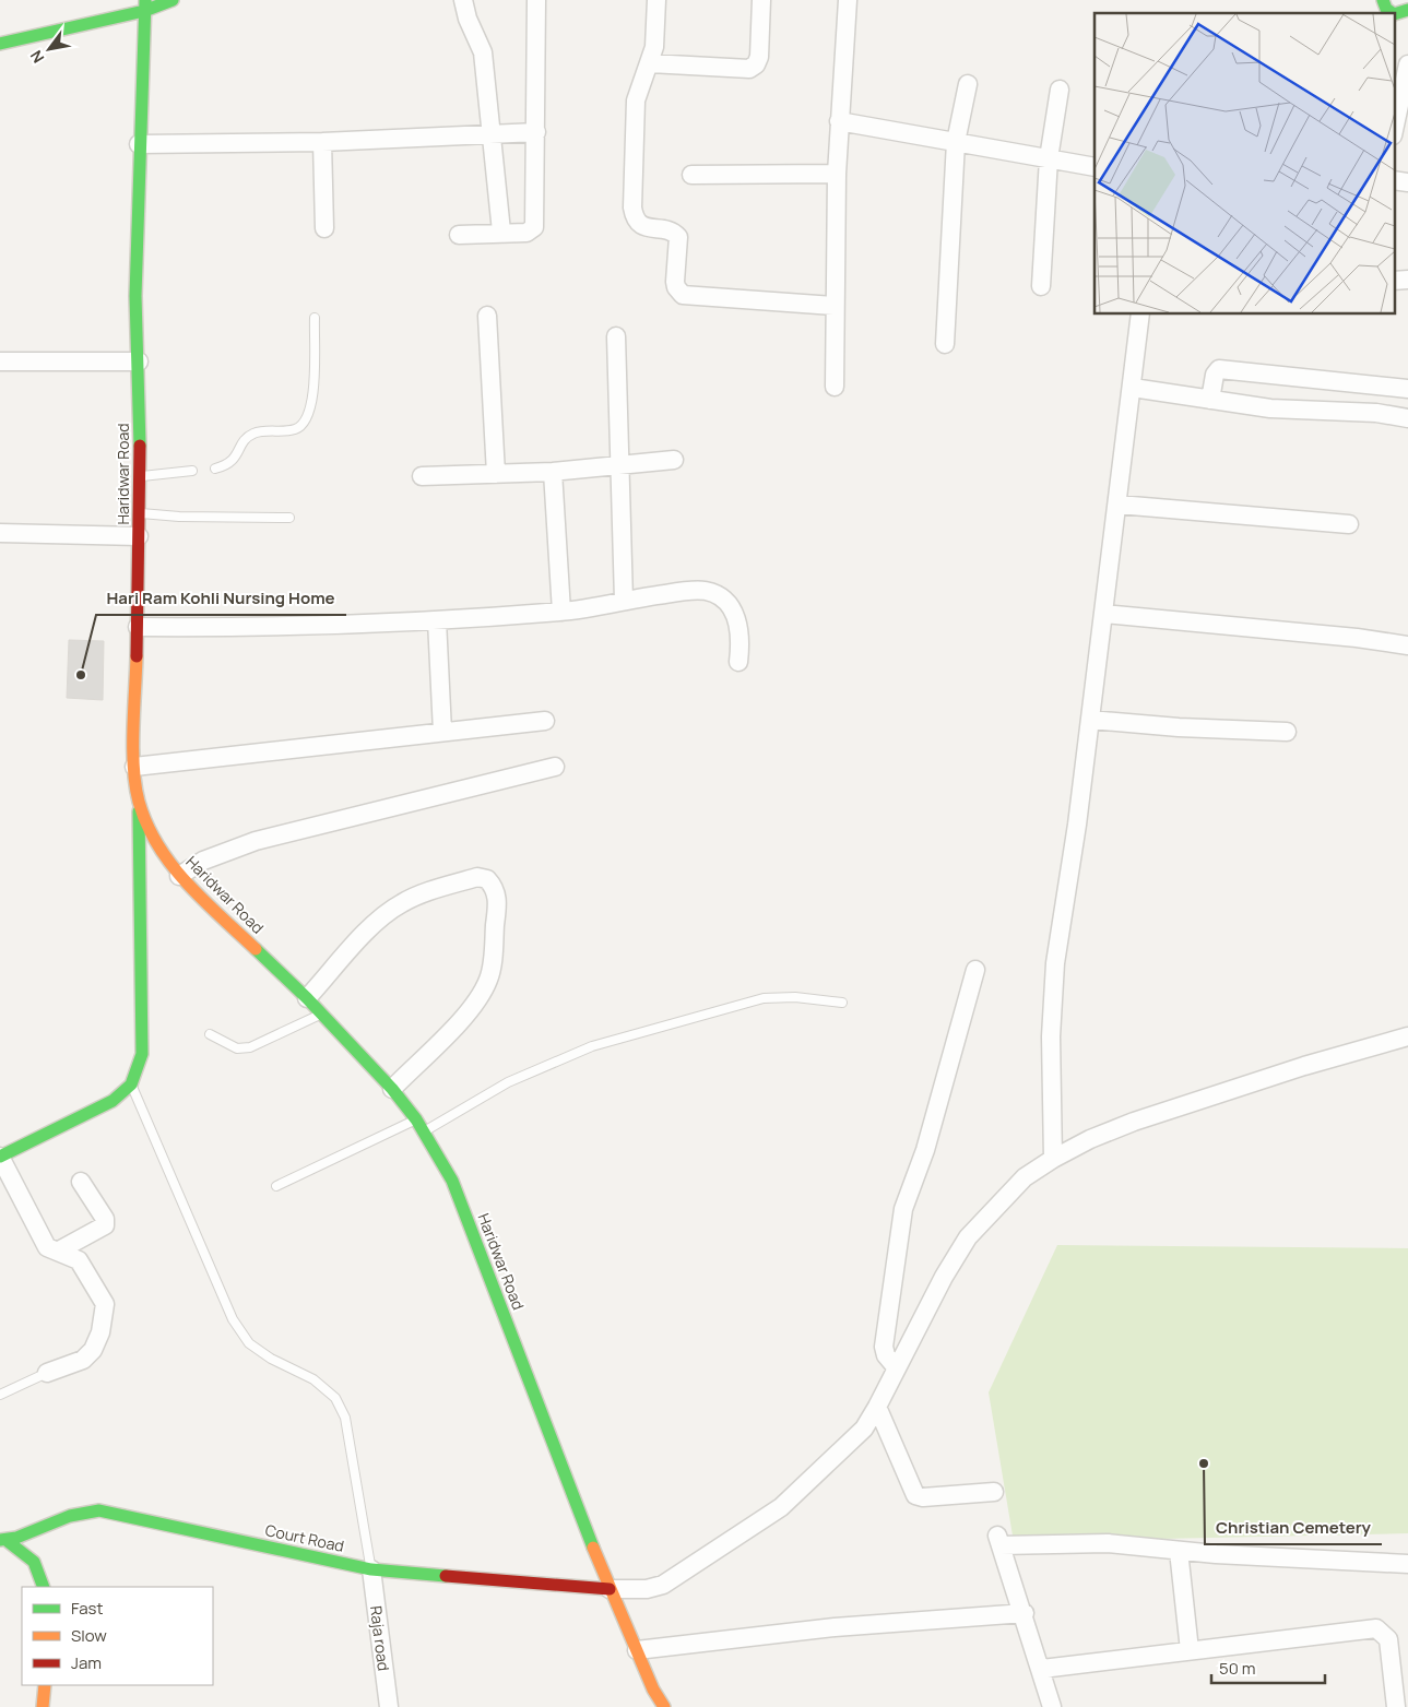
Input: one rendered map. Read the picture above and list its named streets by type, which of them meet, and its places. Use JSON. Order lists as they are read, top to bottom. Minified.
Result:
{"streets":{"main road":["Haridwar Road","Court Road"],"street":["Raja road"]},"crossings":[["Haridwar Road","Court Road"],["Court Road","Raja road"]],"places":["Hari Ram Kohli Nursing Home","Christian Cemetery"],"legend":["Fast","Slow","Jam"],"scale_bar":"50 m","north":"bottom left"}
